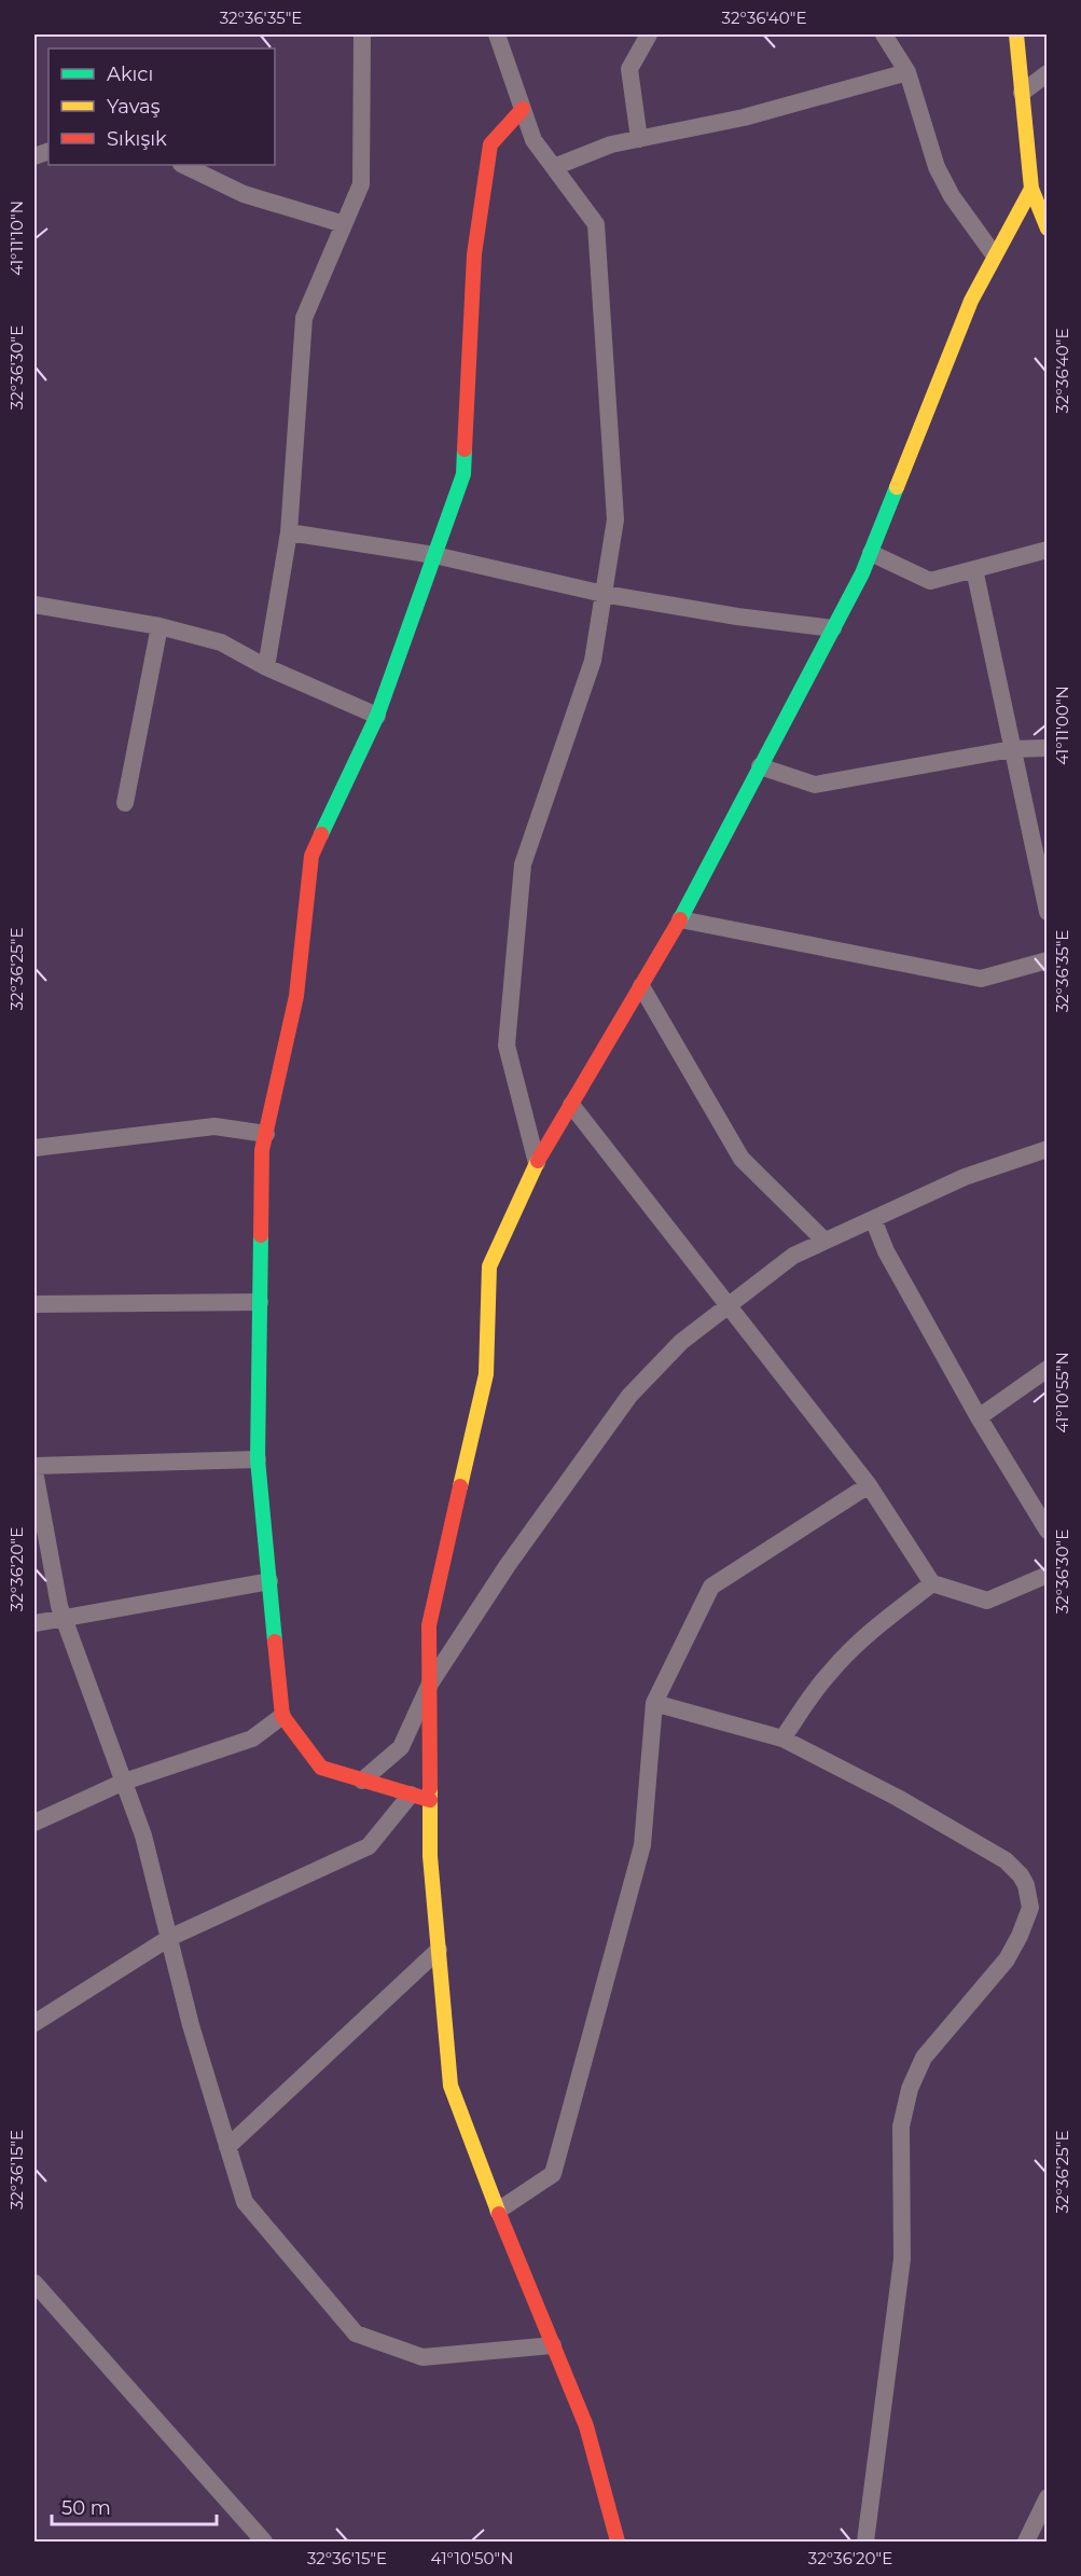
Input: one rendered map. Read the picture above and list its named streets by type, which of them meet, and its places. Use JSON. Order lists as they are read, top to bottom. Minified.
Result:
{"legend":["Akıcı","Yavaş","Sıkışık"],"scale_bar":"50 m","coordinates":["32°36'35\"E","32°36'40\"E","41°11'10\"N","32°36'30\"E","41°11'00\"N","32°36'25\"E","41°10'55\"N","32°36'20\"E","32°36'15\"E","41°10'50\"N"]}
